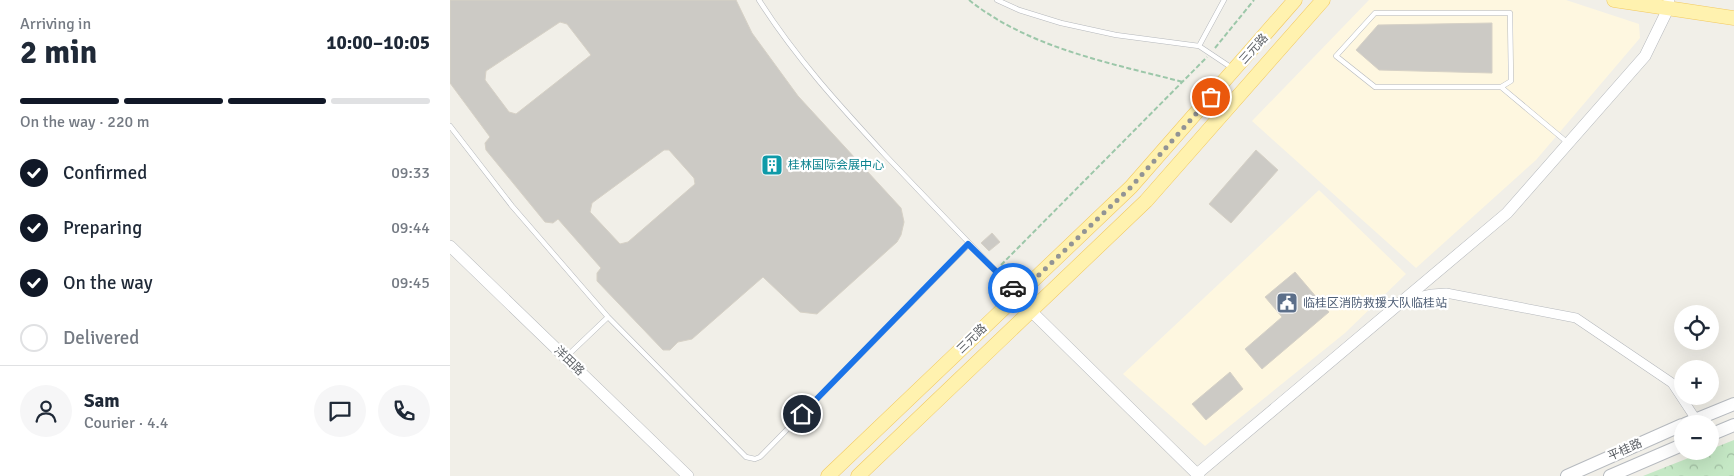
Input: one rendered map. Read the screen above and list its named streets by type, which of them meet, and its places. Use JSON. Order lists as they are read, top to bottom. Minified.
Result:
{"streets":{"main road":["三元路","平桂路"],"street":["洋田路"]},"places":{"building":["桂林国际会展中心"],"public building":["临桂区消防救援大队临桂站"]},"page":{"heading":["2 min","Arriving in","10:00–10:05"],"panel":["Sam","Courier · 4.4"],"bar":"On the way · 220 m","list":[["Confirmed","09:33"],["Preparing","09:44"],["On the way","09:45"],"Delivered"],"map_buttons":["+","−"]}}
